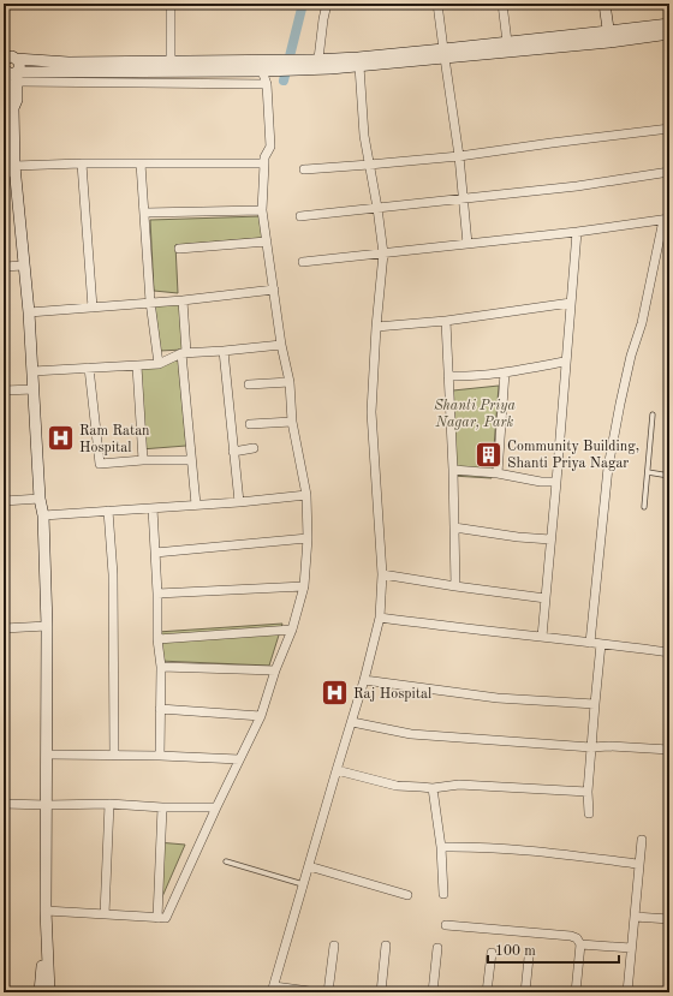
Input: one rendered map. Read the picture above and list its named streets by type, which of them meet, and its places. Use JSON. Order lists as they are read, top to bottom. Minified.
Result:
{"parks":["Shanti Priya Nagar, Park"],"places":{"hospital":["Ram Ratan Hospital","Raj Hospital"],"building":["Community Building, Shanti Priya Nagar"]},"scale_bar":"100 m"}
